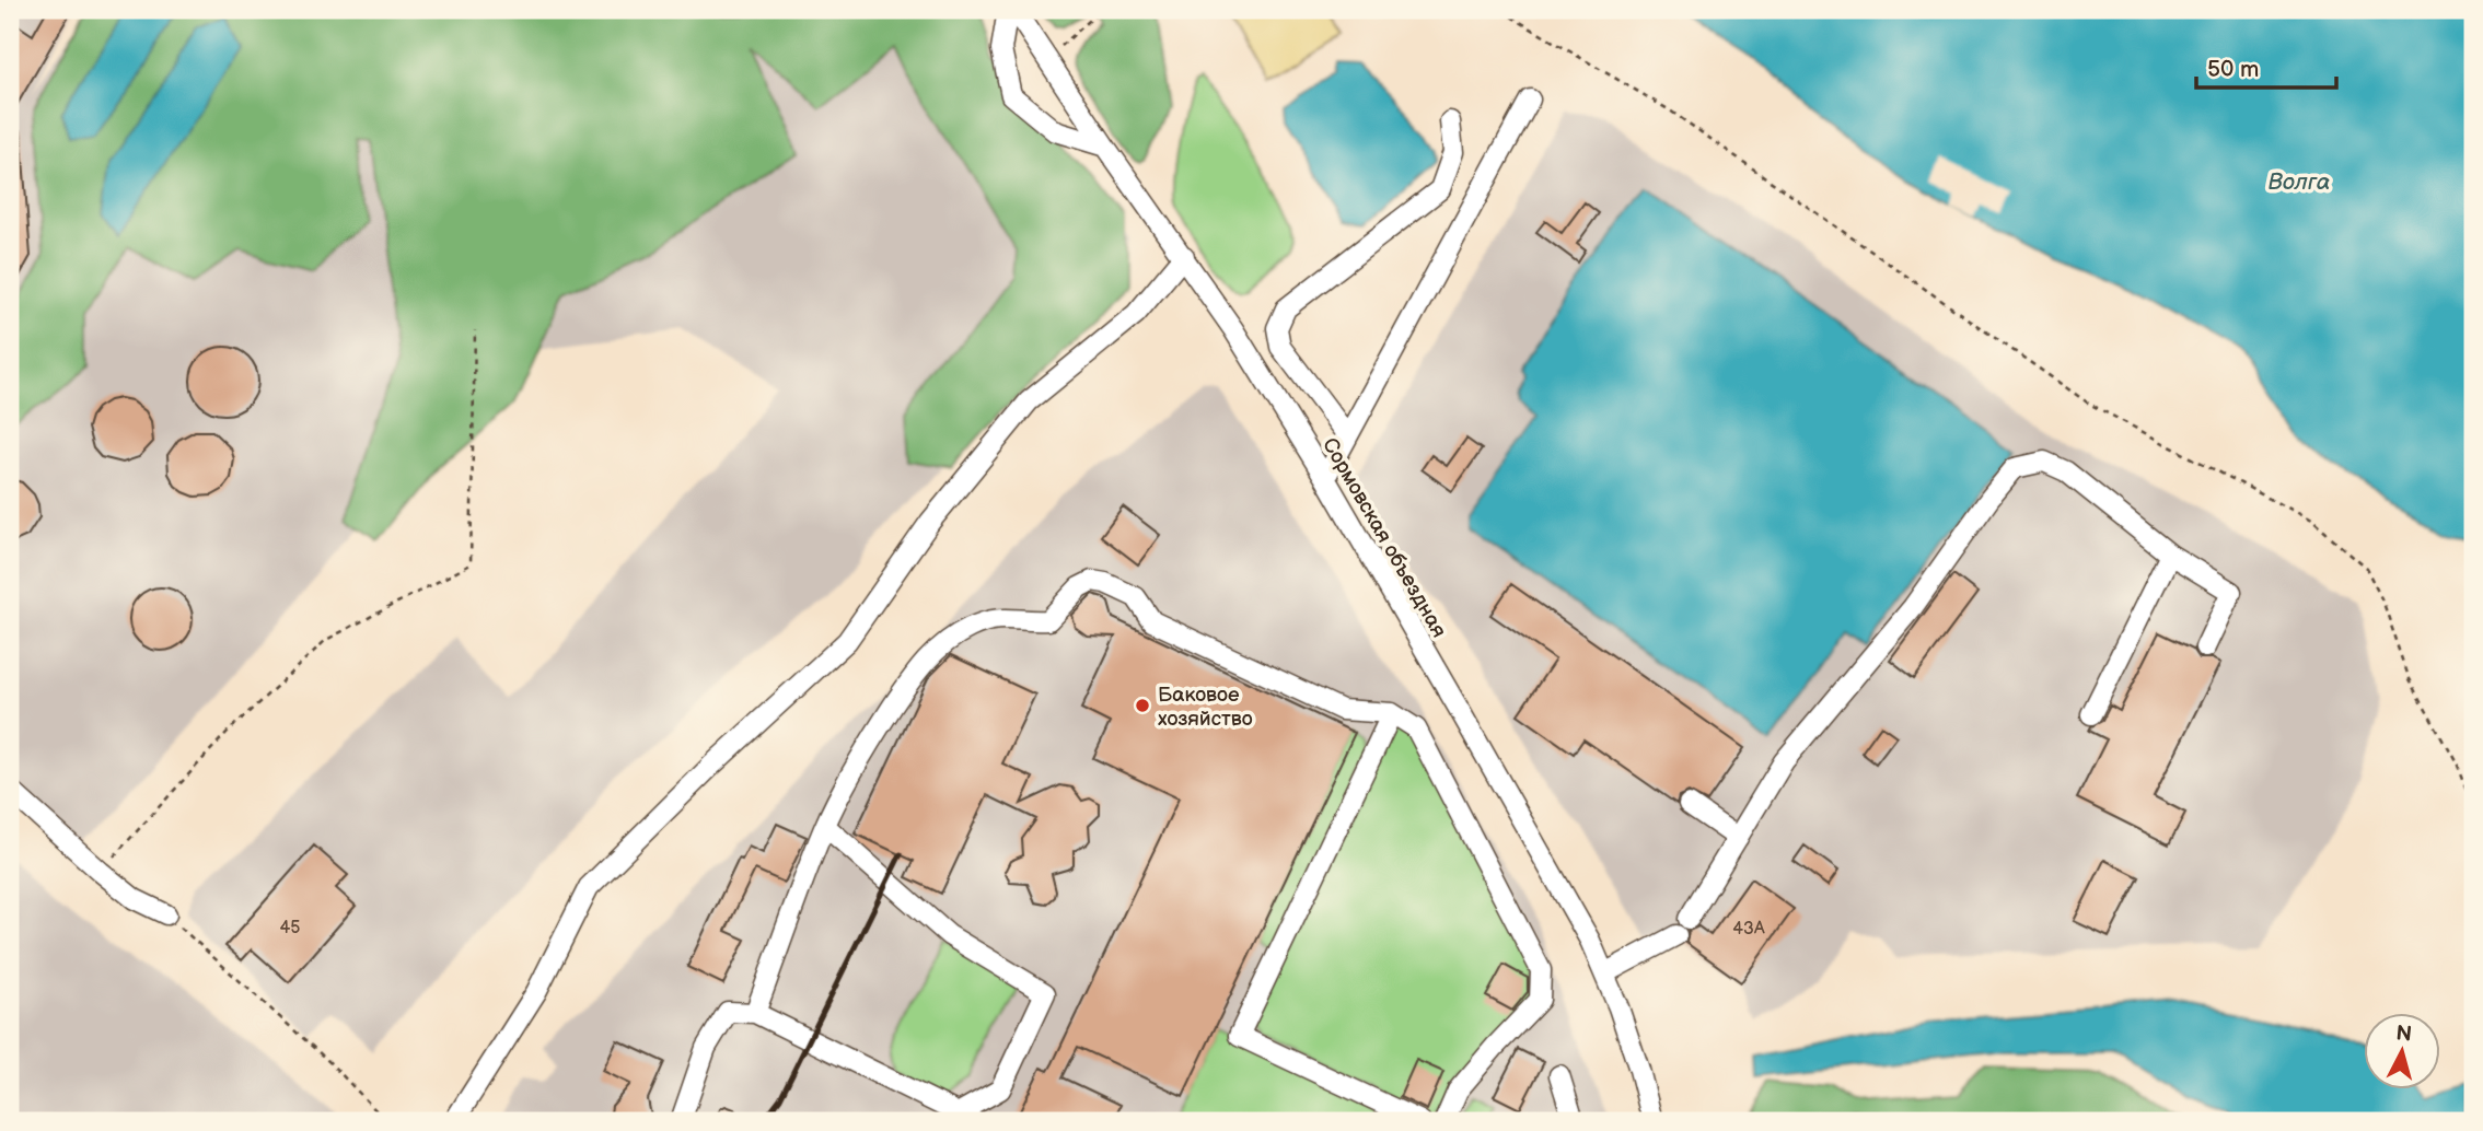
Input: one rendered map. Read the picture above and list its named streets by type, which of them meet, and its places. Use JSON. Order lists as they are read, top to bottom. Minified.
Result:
{"streets":{"street":["Сормовская объездная"]},"water":["Волга"],"places":["Баковое хозяйство"],"house_numbers":["45","43А"],"scale_bar":"50 m","north":"top"}
